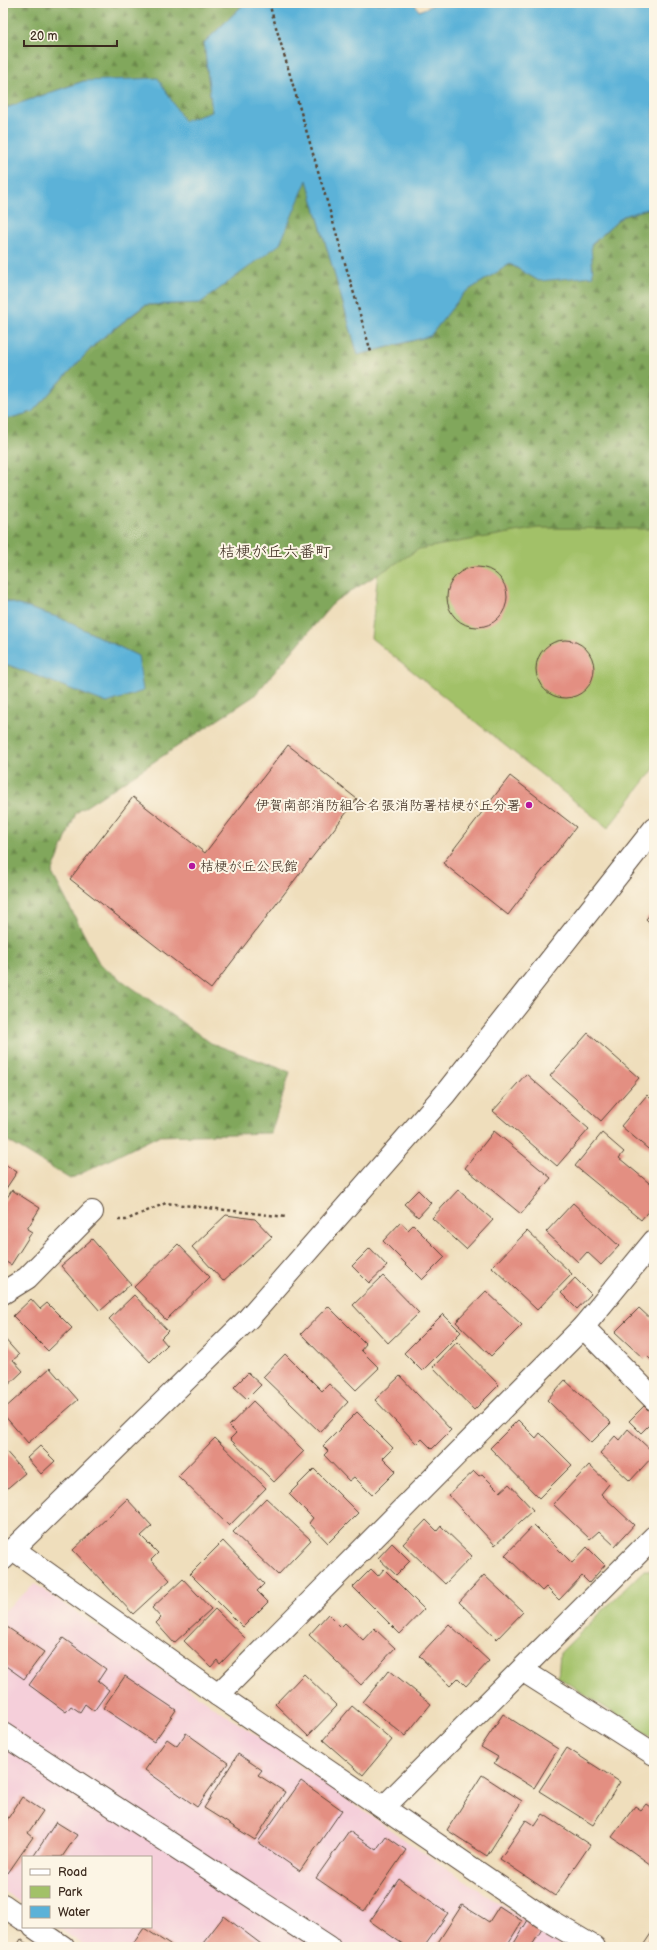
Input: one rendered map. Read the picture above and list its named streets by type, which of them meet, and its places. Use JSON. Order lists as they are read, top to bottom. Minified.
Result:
{"districts":["桔梗が丘六番町"],"places":["伊賀南部消防組合名張消防署桔梗が丘分署","桔梗が丘公民館"],"legend":["Road","Park","Water"],"scale_bar":"20 m"}
